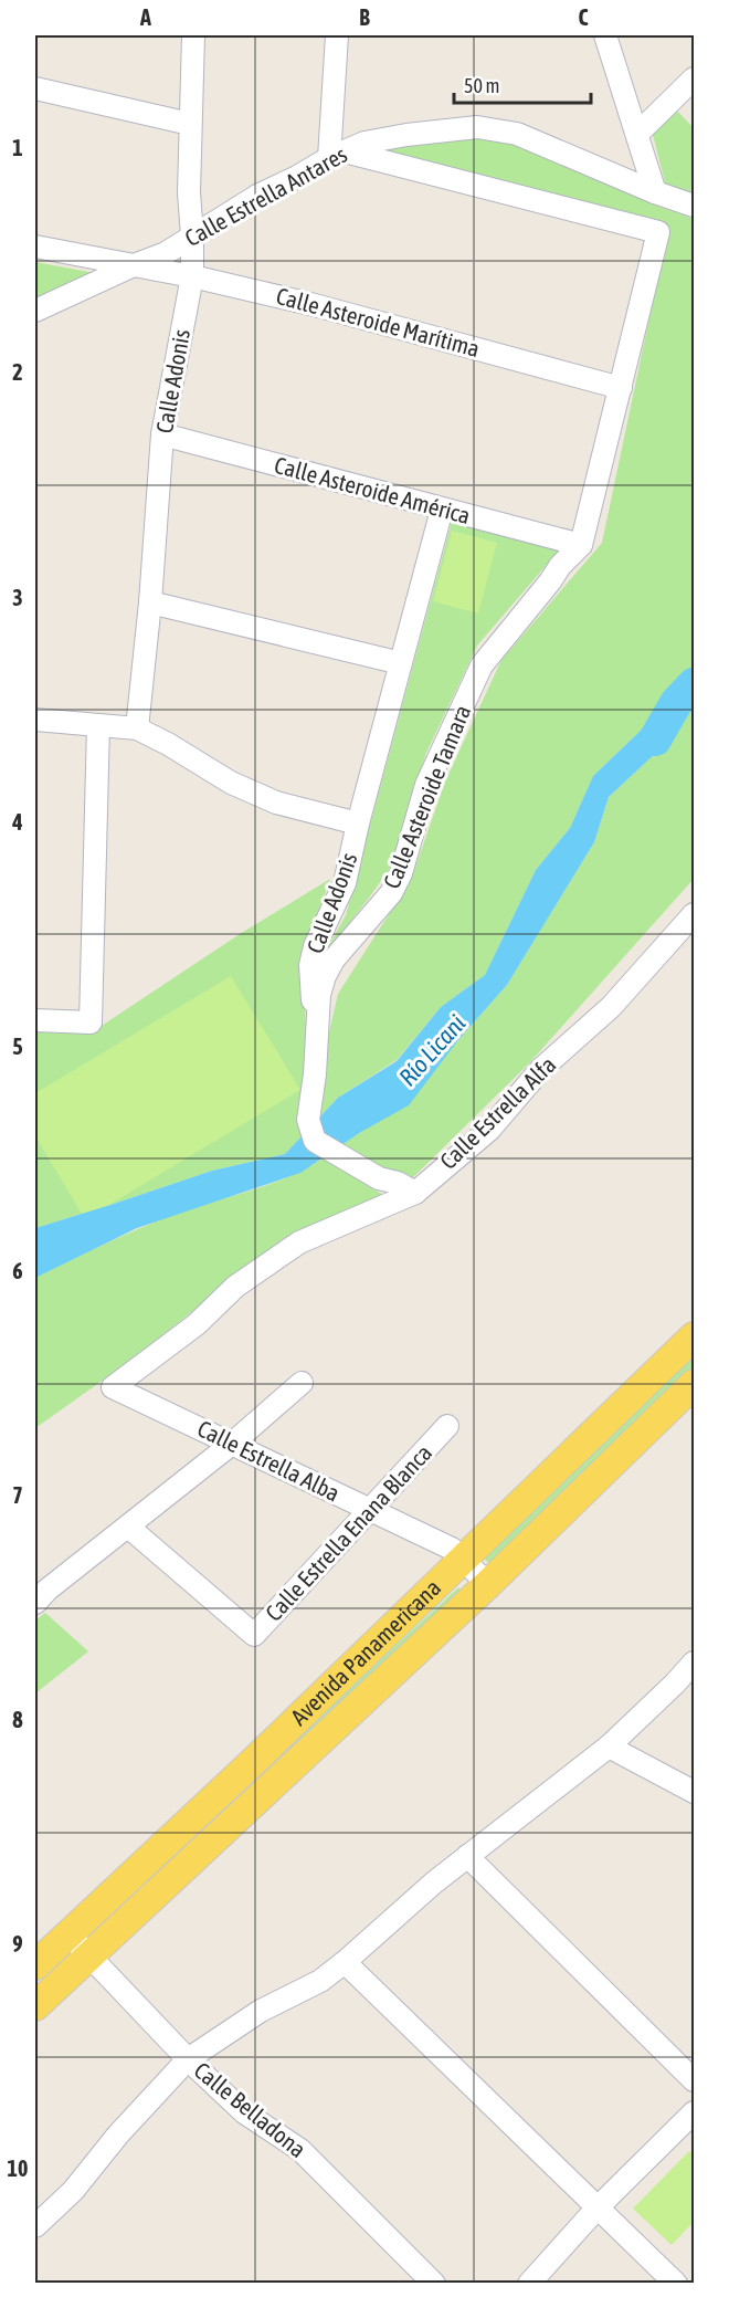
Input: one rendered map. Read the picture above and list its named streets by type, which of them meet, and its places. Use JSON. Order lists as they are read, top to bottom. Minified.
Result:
{"streets":{"main road":["Avenida Panamericana"],"street":["Calle Estrella Antares","Calle Asteroide Marítima","Calle Adonis","Calle Asteroide América","Calle Asteroide Tamara","Calle Estrella Alfa","Calle Estrella Alba","Calle Estrella Enana Blanca","Calle Belladona"]},"crossings":[["Calle Estrella Antares","Calle Asteroide Marítima"],["Calle Estrella Antares","Calle Adonis"],["Calle Estrella Antares","Calle Asteroide Tamara"],["Calle Asteroide Marítima","Calle Adonis"],["Calle Asteroide Marítima","Calle Asteroide Tamara"],["Calle Adonis","Calle Asteroide América"],["Calle Adonis","Calle Asteroide Tamara"],["Calle Asteroide América","Calle Asteroide Tamara"],["Calle Estrella Alfa","Calle Estrella Alba"],["Calle Estrella Alba","Calle Estrella Enana Blanca"],["Calle Estrella Alba","Avenida Panamericana"],["Avenida Panamericana","Calle Belladona"]],"water":["Río Licani"],"scale_bar":"50 m","grid":{"columns":["A","B","C"],"rows":["1","2","3","4","5","6","7","8","9","10"]}}
